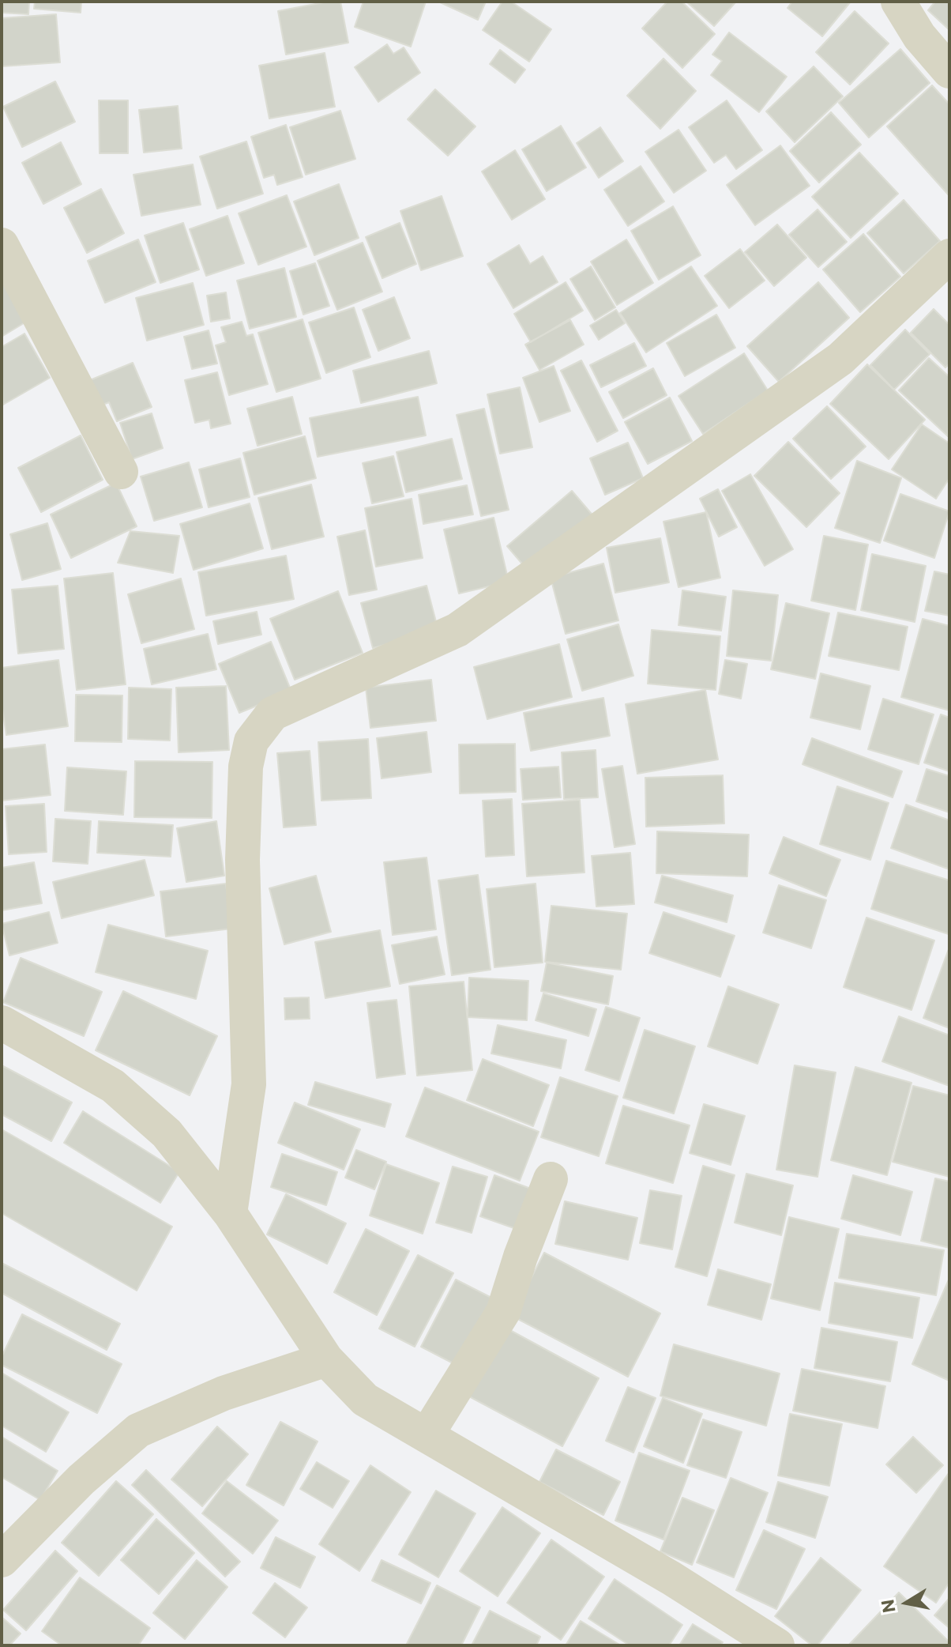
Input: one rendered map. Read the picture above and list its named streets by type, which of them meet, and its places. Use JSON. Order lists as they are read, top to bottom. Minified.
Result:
{"north":"left"}
